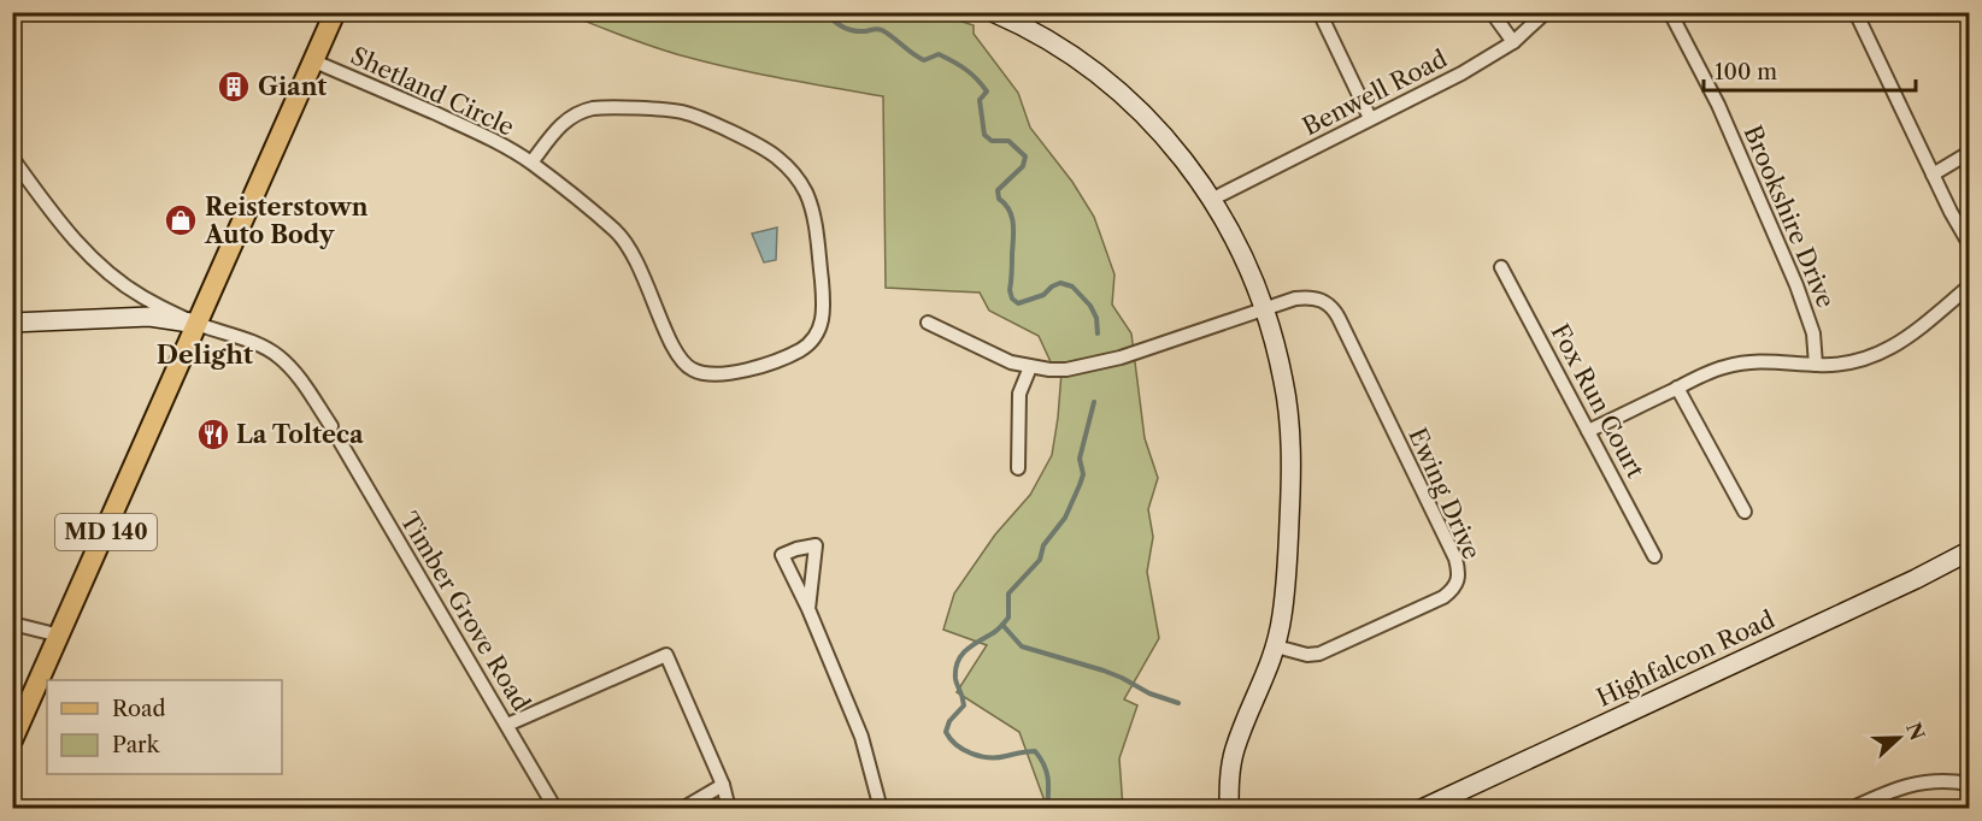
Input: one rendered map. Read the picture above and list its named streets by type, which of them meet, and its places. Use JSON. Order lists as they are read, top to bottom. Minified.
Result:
{"streets":{"main road":["MD 140"],"street":["Shetland Circle","Benwell Road","Brookshire Drive","Fox Run Court","Ewing Drive","Timber Grove Road","Highfalcon Road"]},"crossings":[["Shetland Circle","MD 140"],["MD 140","Timber Grove Road"]],"districts":["Delight"],"places":{"building":["Giant"],"shop":["Reisterstown Auto Body"],"restaurant":["La Tolteca"]},"legend":["Road","Park"],"scale_bar":"100 m","north":"right"}
